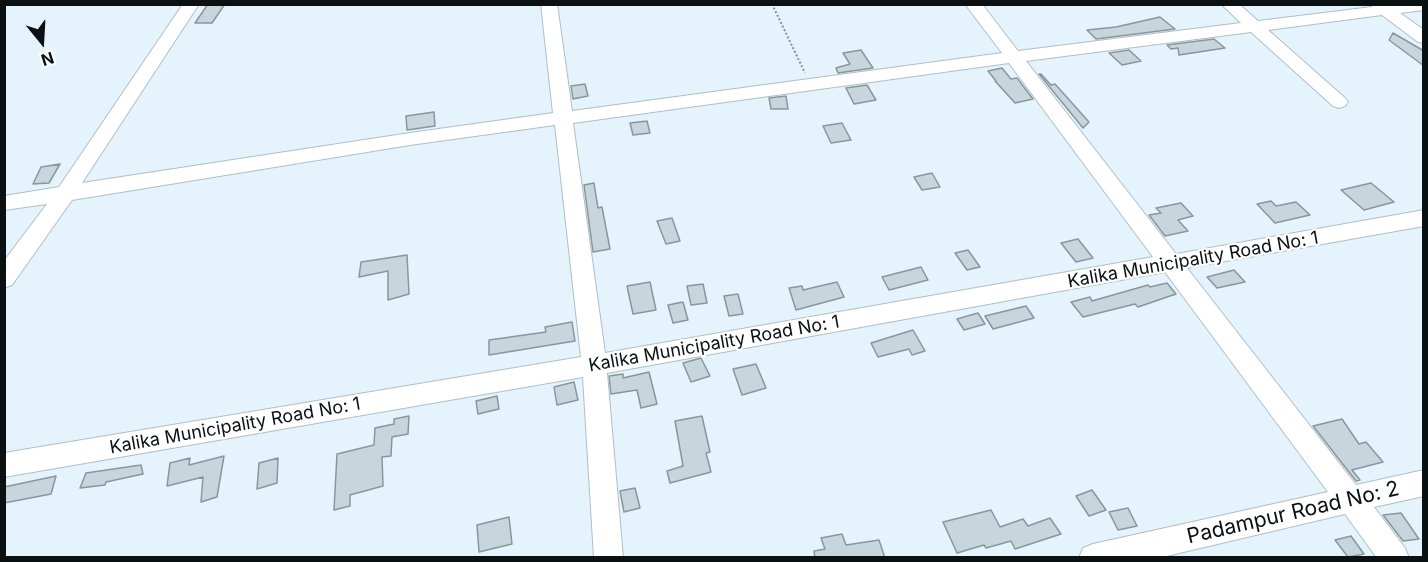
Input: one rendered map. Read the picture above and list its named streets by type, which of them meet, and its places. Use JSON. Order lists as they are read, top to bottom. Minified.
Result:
{"streets":{"street":["Kalika Municipality Road No: 1","Padampur Road No: 2"]},"north":"bottom"}
